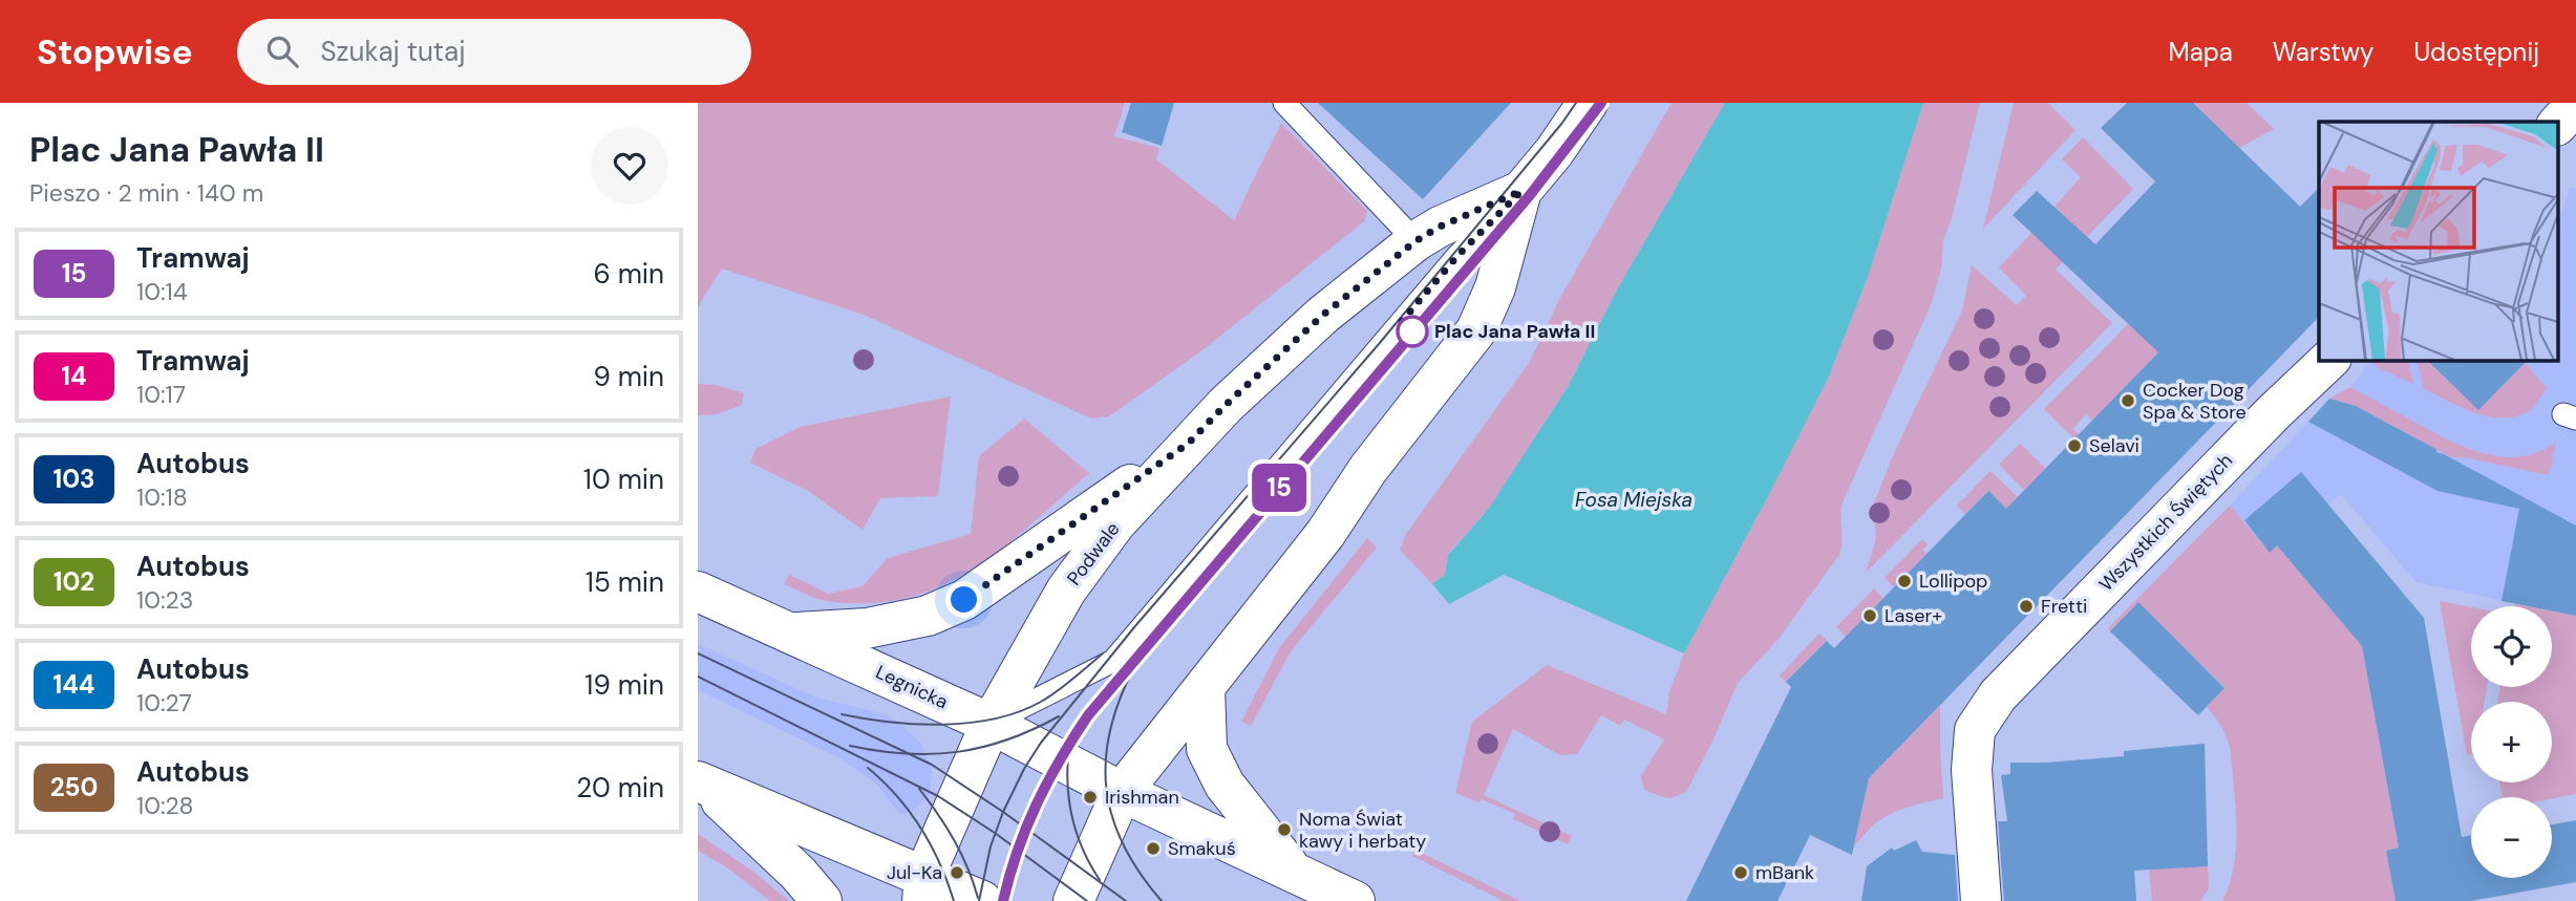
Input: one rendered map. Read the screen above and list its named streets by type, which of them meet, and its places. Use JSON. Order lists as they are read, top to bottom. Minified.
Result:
{"streets":{"main road":["Wszystkich Świętych","Podwale","Legnicka"]},"crossings":[["Podwale","Legnicka"]],"water":["Fosa Miejska"],"places":["Plac Jana Pawła II","Cocker Dog Spa & Store","Selavi","Lollipop","Fretti","Laser+","Irishman","Noma Świat kawy i herbaty","Smakuś","Jul-Ka","mBank"],"lines":["tram line 15"],"page":{"header":"Stopwise","search":"Szukaj tutaj","nav":["Mapa","Warstwy","Udostępnij"],"heading":["Plac Jana Pawła II","Pieszo · 2 min · 140 m"],"on_map":"15","list":[{"mark":"15","name":"Tramwaj","note":"10:14","value":"6 min"},{"mark":"14","name":"Tramwaj","note":"10:17","value":"9 min"},{"mark":"103","name":"Autobus","note":"10:18","value":"10 min"},{"mark":"102","name":"Autobus","note":"10:23","value":"15 min"},{"mark":"144","name":"Autobus","note":"10:27","value":"19 min"},{"mark":"250","name":"Autobus","note":"10:28","value":"20 min"}],"map_buttons":["+","−"]}}
